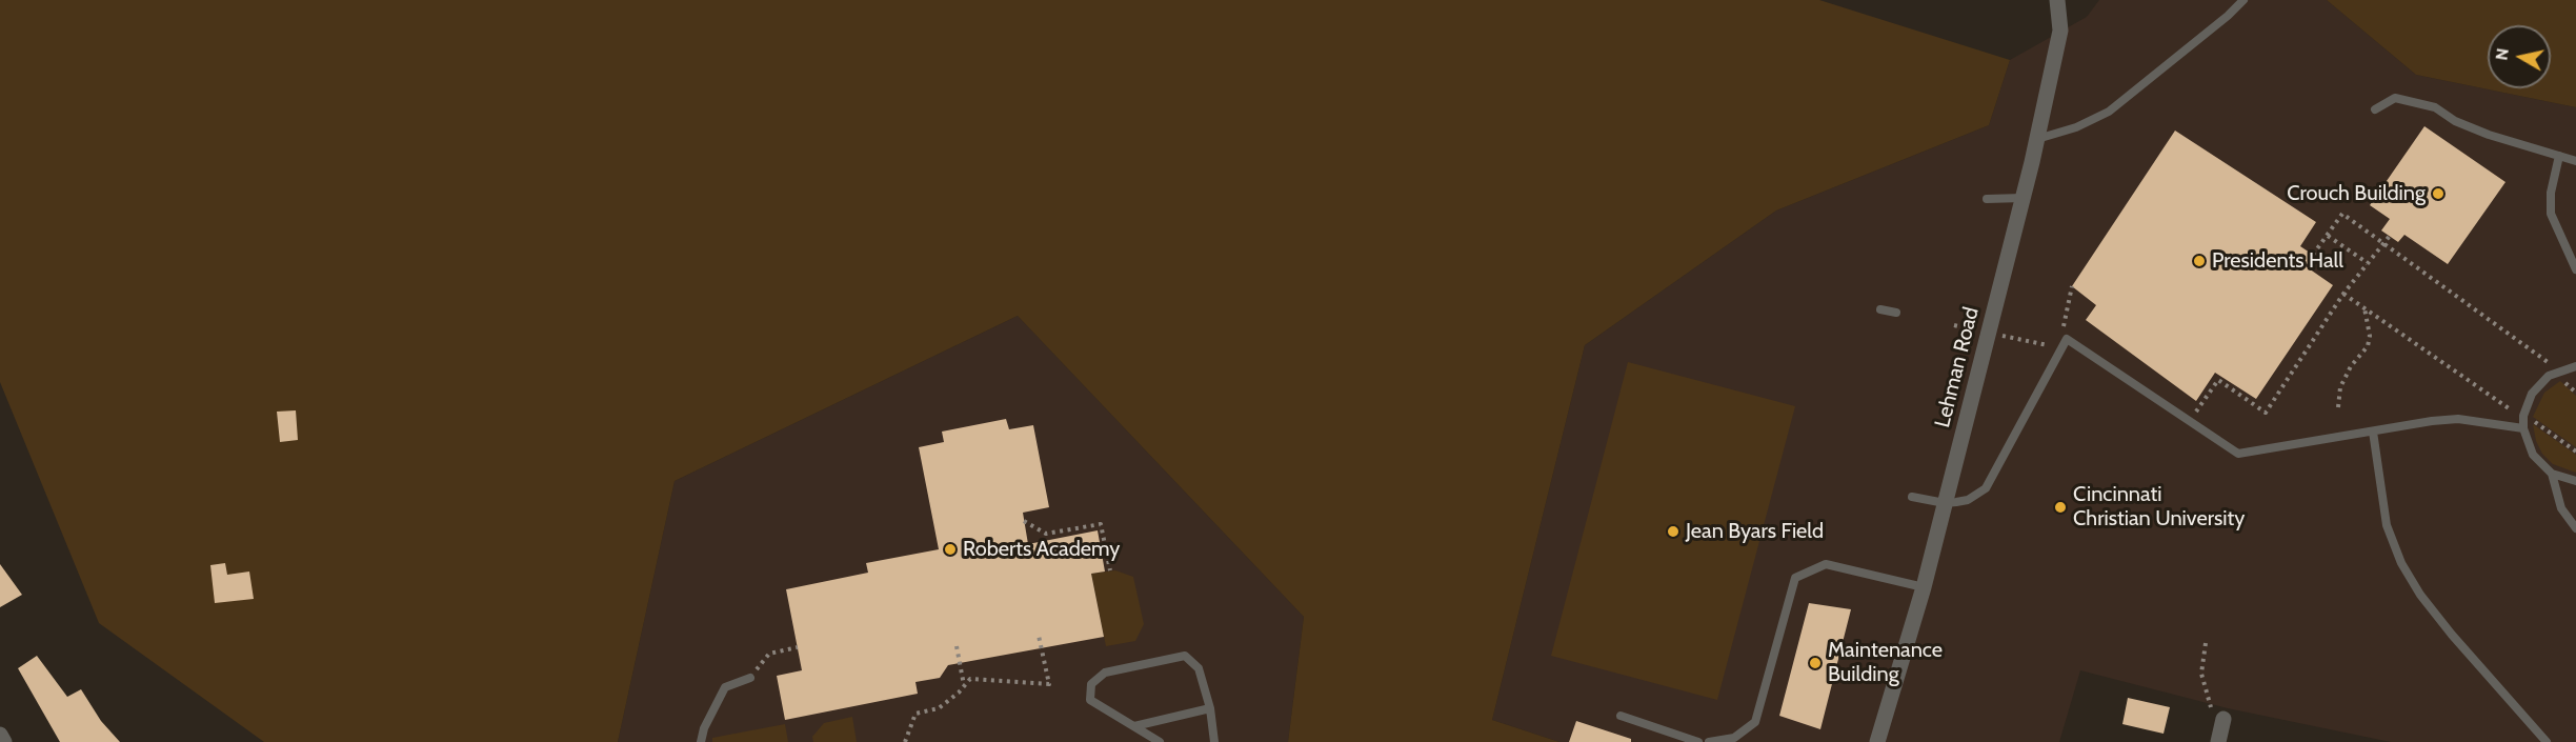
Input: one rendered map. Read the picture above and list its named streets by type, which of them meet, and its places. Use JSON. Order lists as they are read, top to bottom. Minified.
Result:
{"streets":{"street":["Lehman Road"]},"places":["Crouch Building","Presidents Hall","Cincinnati Christian University","Jean Byars Field","Roberts Academy","Maintenance Building"],"north":"left"}
